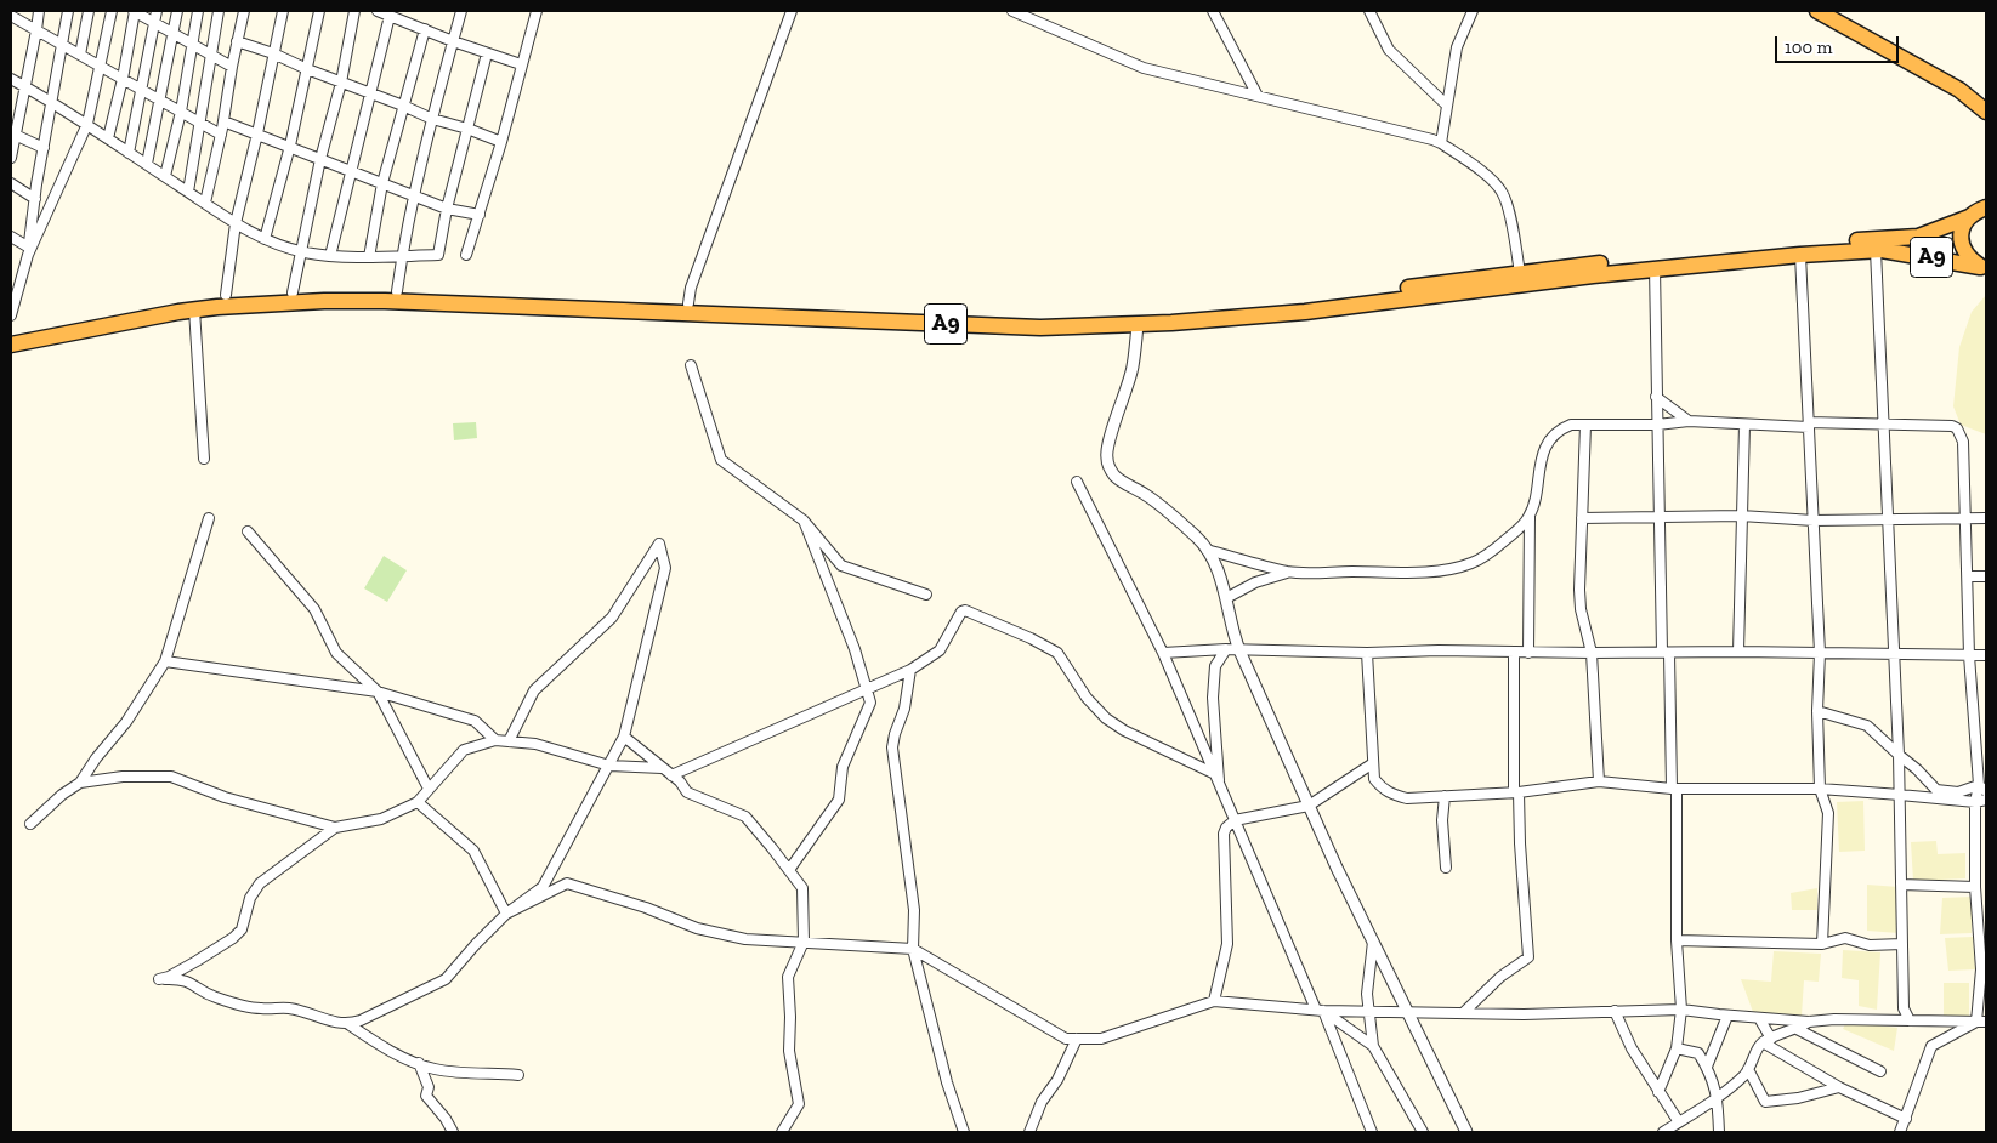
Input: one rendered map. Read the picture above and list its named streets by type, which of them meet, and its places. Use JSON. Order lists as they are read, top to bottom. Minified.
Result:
{"streets":{"highway":["A9"]},"scale_bar":"100 m"}
